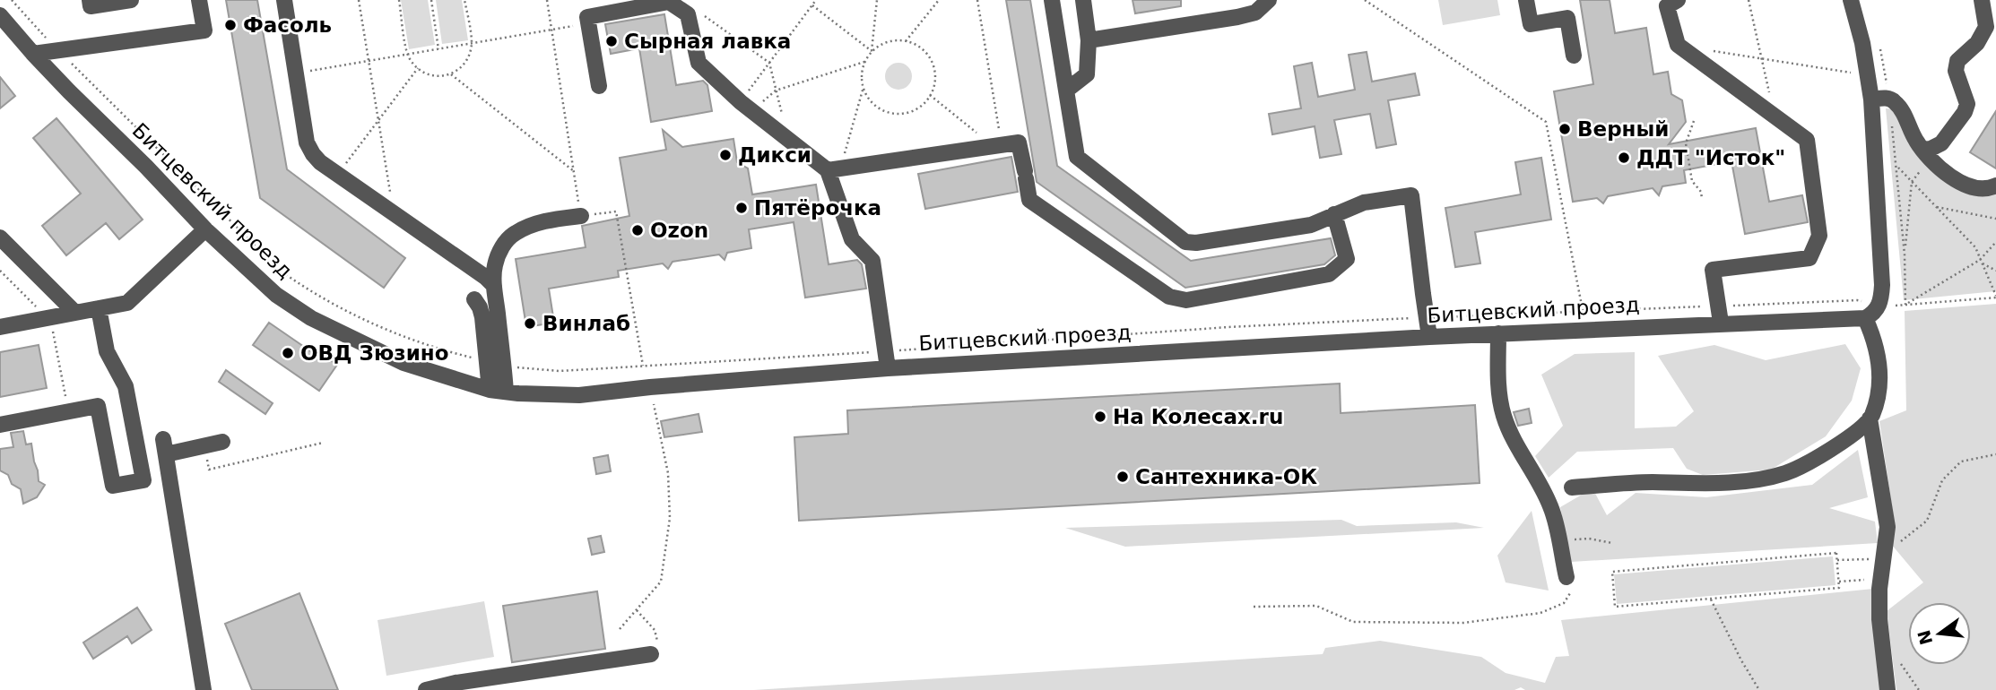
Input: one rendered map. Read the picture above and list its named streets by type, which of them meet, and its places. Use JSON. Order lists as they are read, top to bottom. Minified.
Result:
{"streets":{"street":["Битцевский проезд"]},"places":["Фасоль","Сырная лавка","Верный","Дикси","ДДТ \"Исток\"","Пятёрочка","Ozon","Винлаб","ОВД Зюзино","На Колесах.ru","Сантехника-ОК"],"north":"left"}
